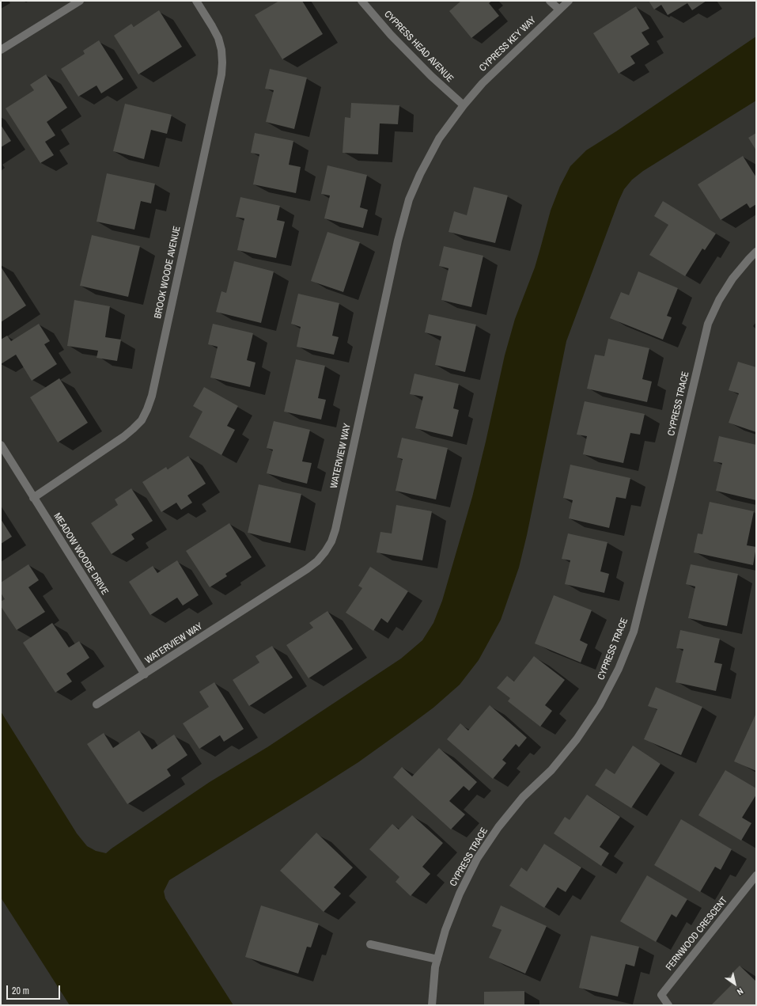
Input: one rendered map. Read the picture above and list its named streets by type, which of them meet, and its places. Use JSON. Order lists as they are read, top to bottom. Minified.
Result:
{"streets":{"street":["CYPRESS KEY WAY","CYPRESS HEAD AVENUE","BROOK WOODE AVENUE","CYPRESS TRACE","WATERVIEW WAY","MEADOW WOODE DRIVE","FERNWOOD CRESCENT"]},"crossings":[["CYPRESS KEY WAY","CYPRESS HEAD AVENUE"],["CYPRESS KEY WAY","WATERVIEW WAY"],["CYPRESS HEAD AVENUE","WATERVIEW WAY"],["BROOK WOODE AVENUE","MEADOW WOODE DRIVE"],["WATERVIEW WAY","MEADOW WOODE DRIVE"]],"scale_bar":"20 m","north":"bottom right"}
